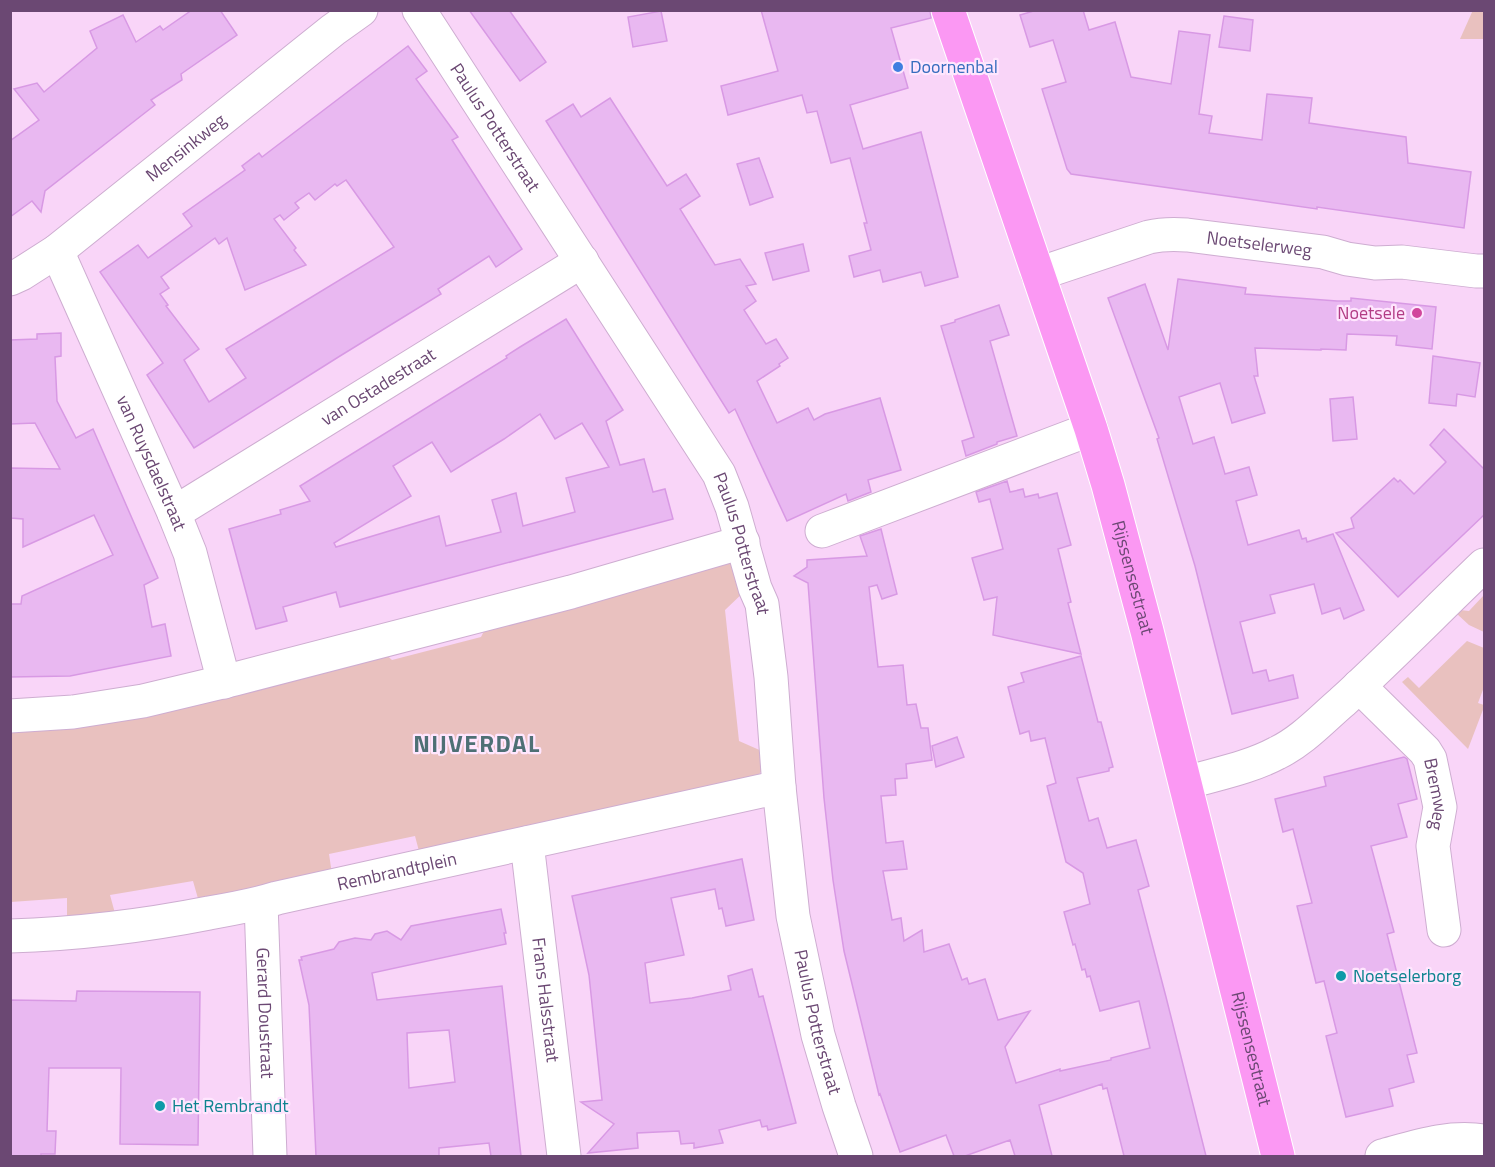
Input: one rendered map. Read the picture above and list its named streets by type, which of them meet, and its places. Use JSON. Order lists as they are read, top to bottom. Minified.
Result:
{"streets":{"main road":["Rijssensestraat"],"street":["Paulus Potterstraat","Mensinkweg","Noetselerweg","van Ostadestraat","van Ruysdaelstraat","Bremweg","Rembrandtplein","Frans Halsstraat","Gerard Doustraat"]},"crossings":[["Paulus Potterstraat","van Ostadestraat"],["Paulus Potterstraat","Rembrandtplein"],["Mensinkweg","van Ruysdaelstraat"],["Noetselerweg","Rijssensestraat"],["van Ostadestraat","van Ruysdaelstraat"],["Rembrandtplein","Frans Halsstraat"],["Rembrandtplein","Gerard Doustraat"]],"districts":["NIJVERDAL"],"places":["Doornenbal","Noetsele","Noetselerborg","Het Rembrandt"]}
